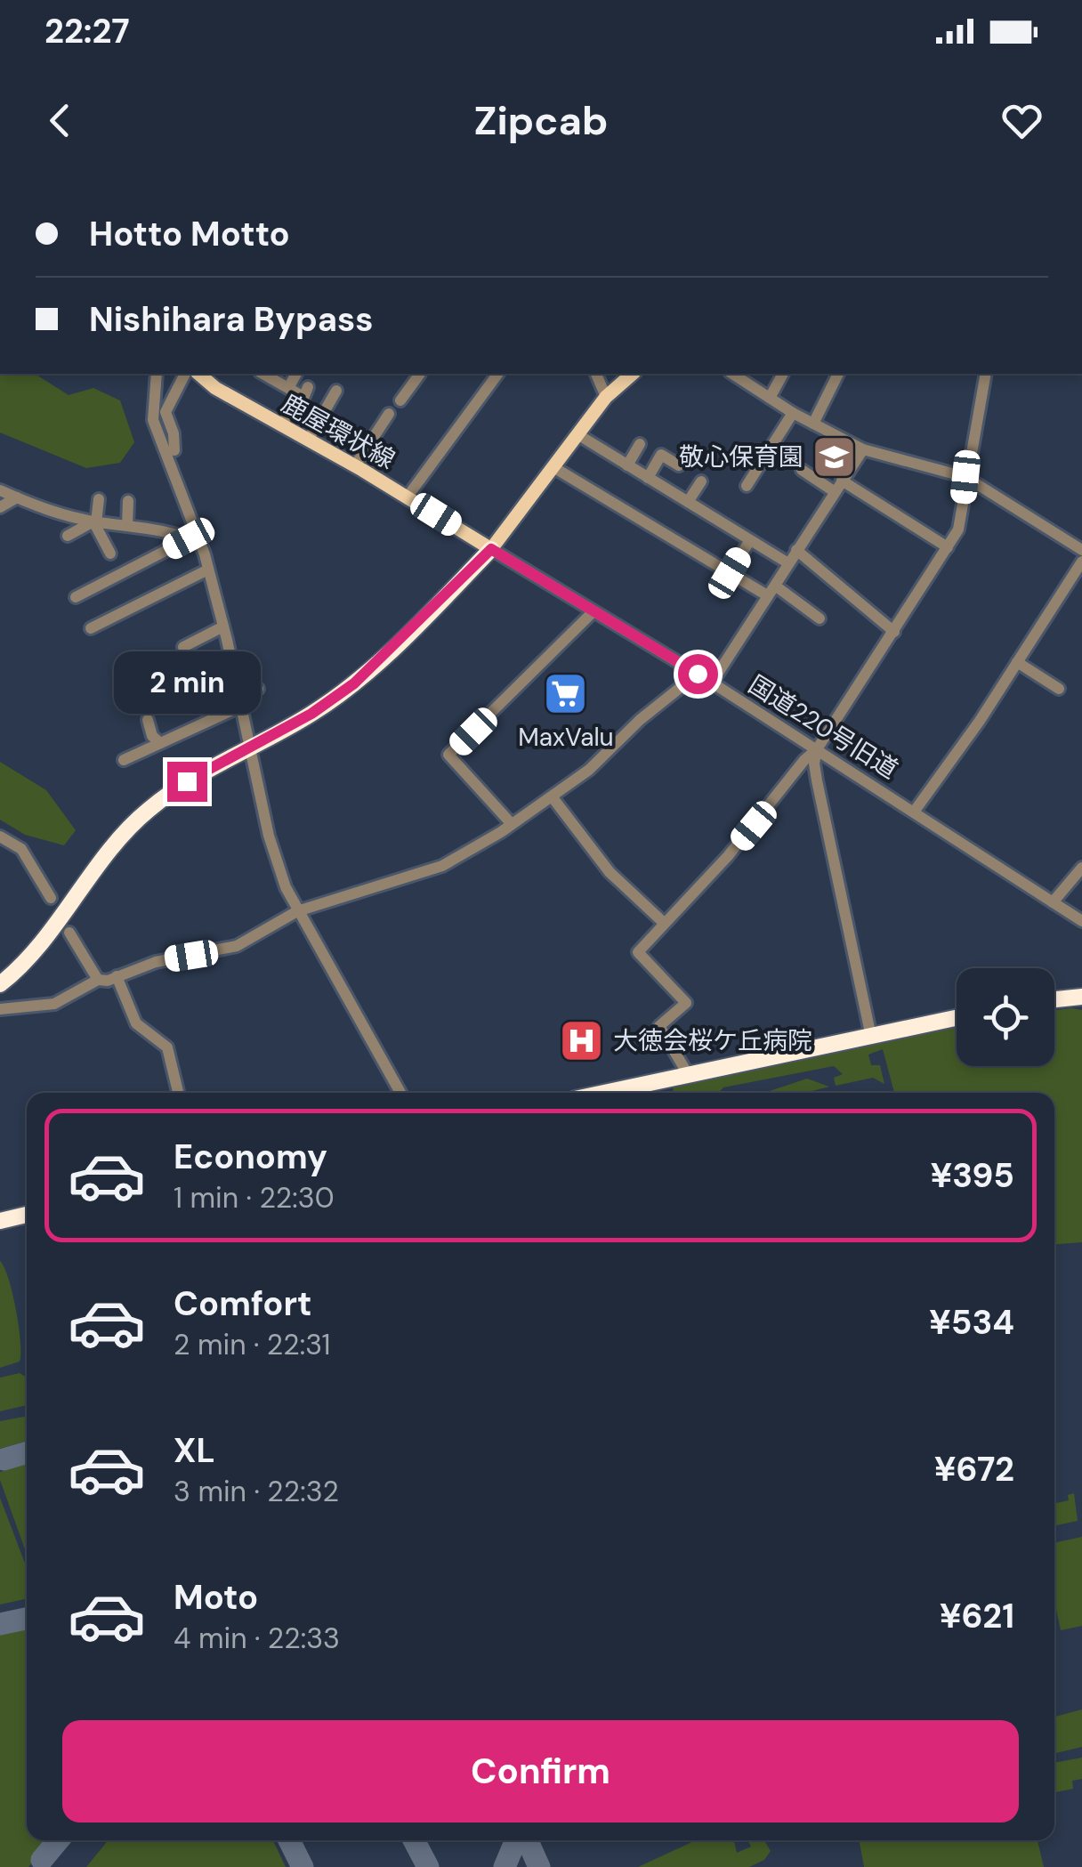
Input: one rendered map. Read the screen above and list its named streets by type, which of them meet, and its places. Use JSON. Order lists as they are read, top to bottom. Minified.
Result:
{"streets":{"main road":["鹿屋環状線"],"street":["国道220号旧道"]},"crossings":[["鹿屋環状線","国道220号旧道"]],"places":{"school or university":["敬心保育園"],"supermarket":["MaxValu"],"hospital":["大徳会桜ケ丘病院"]},"page":{"status":"22:27","header":"Zipcab","banner":["Hotto Motto","Nishihara Bypass"],"bubble":"2 min","list":[{"name":"Economy","note":"1 min · 22:30","value":"¥395"},{"name":"Comfort","note":"2 min · 22:31","value":"¥534"},{"name":"XL","note":"3 min · 22:32","value":"¥672"},{"name":"Moto","note":"4 min · 22:33","value":"¥621"}],"buttons":"Confirm"}}
